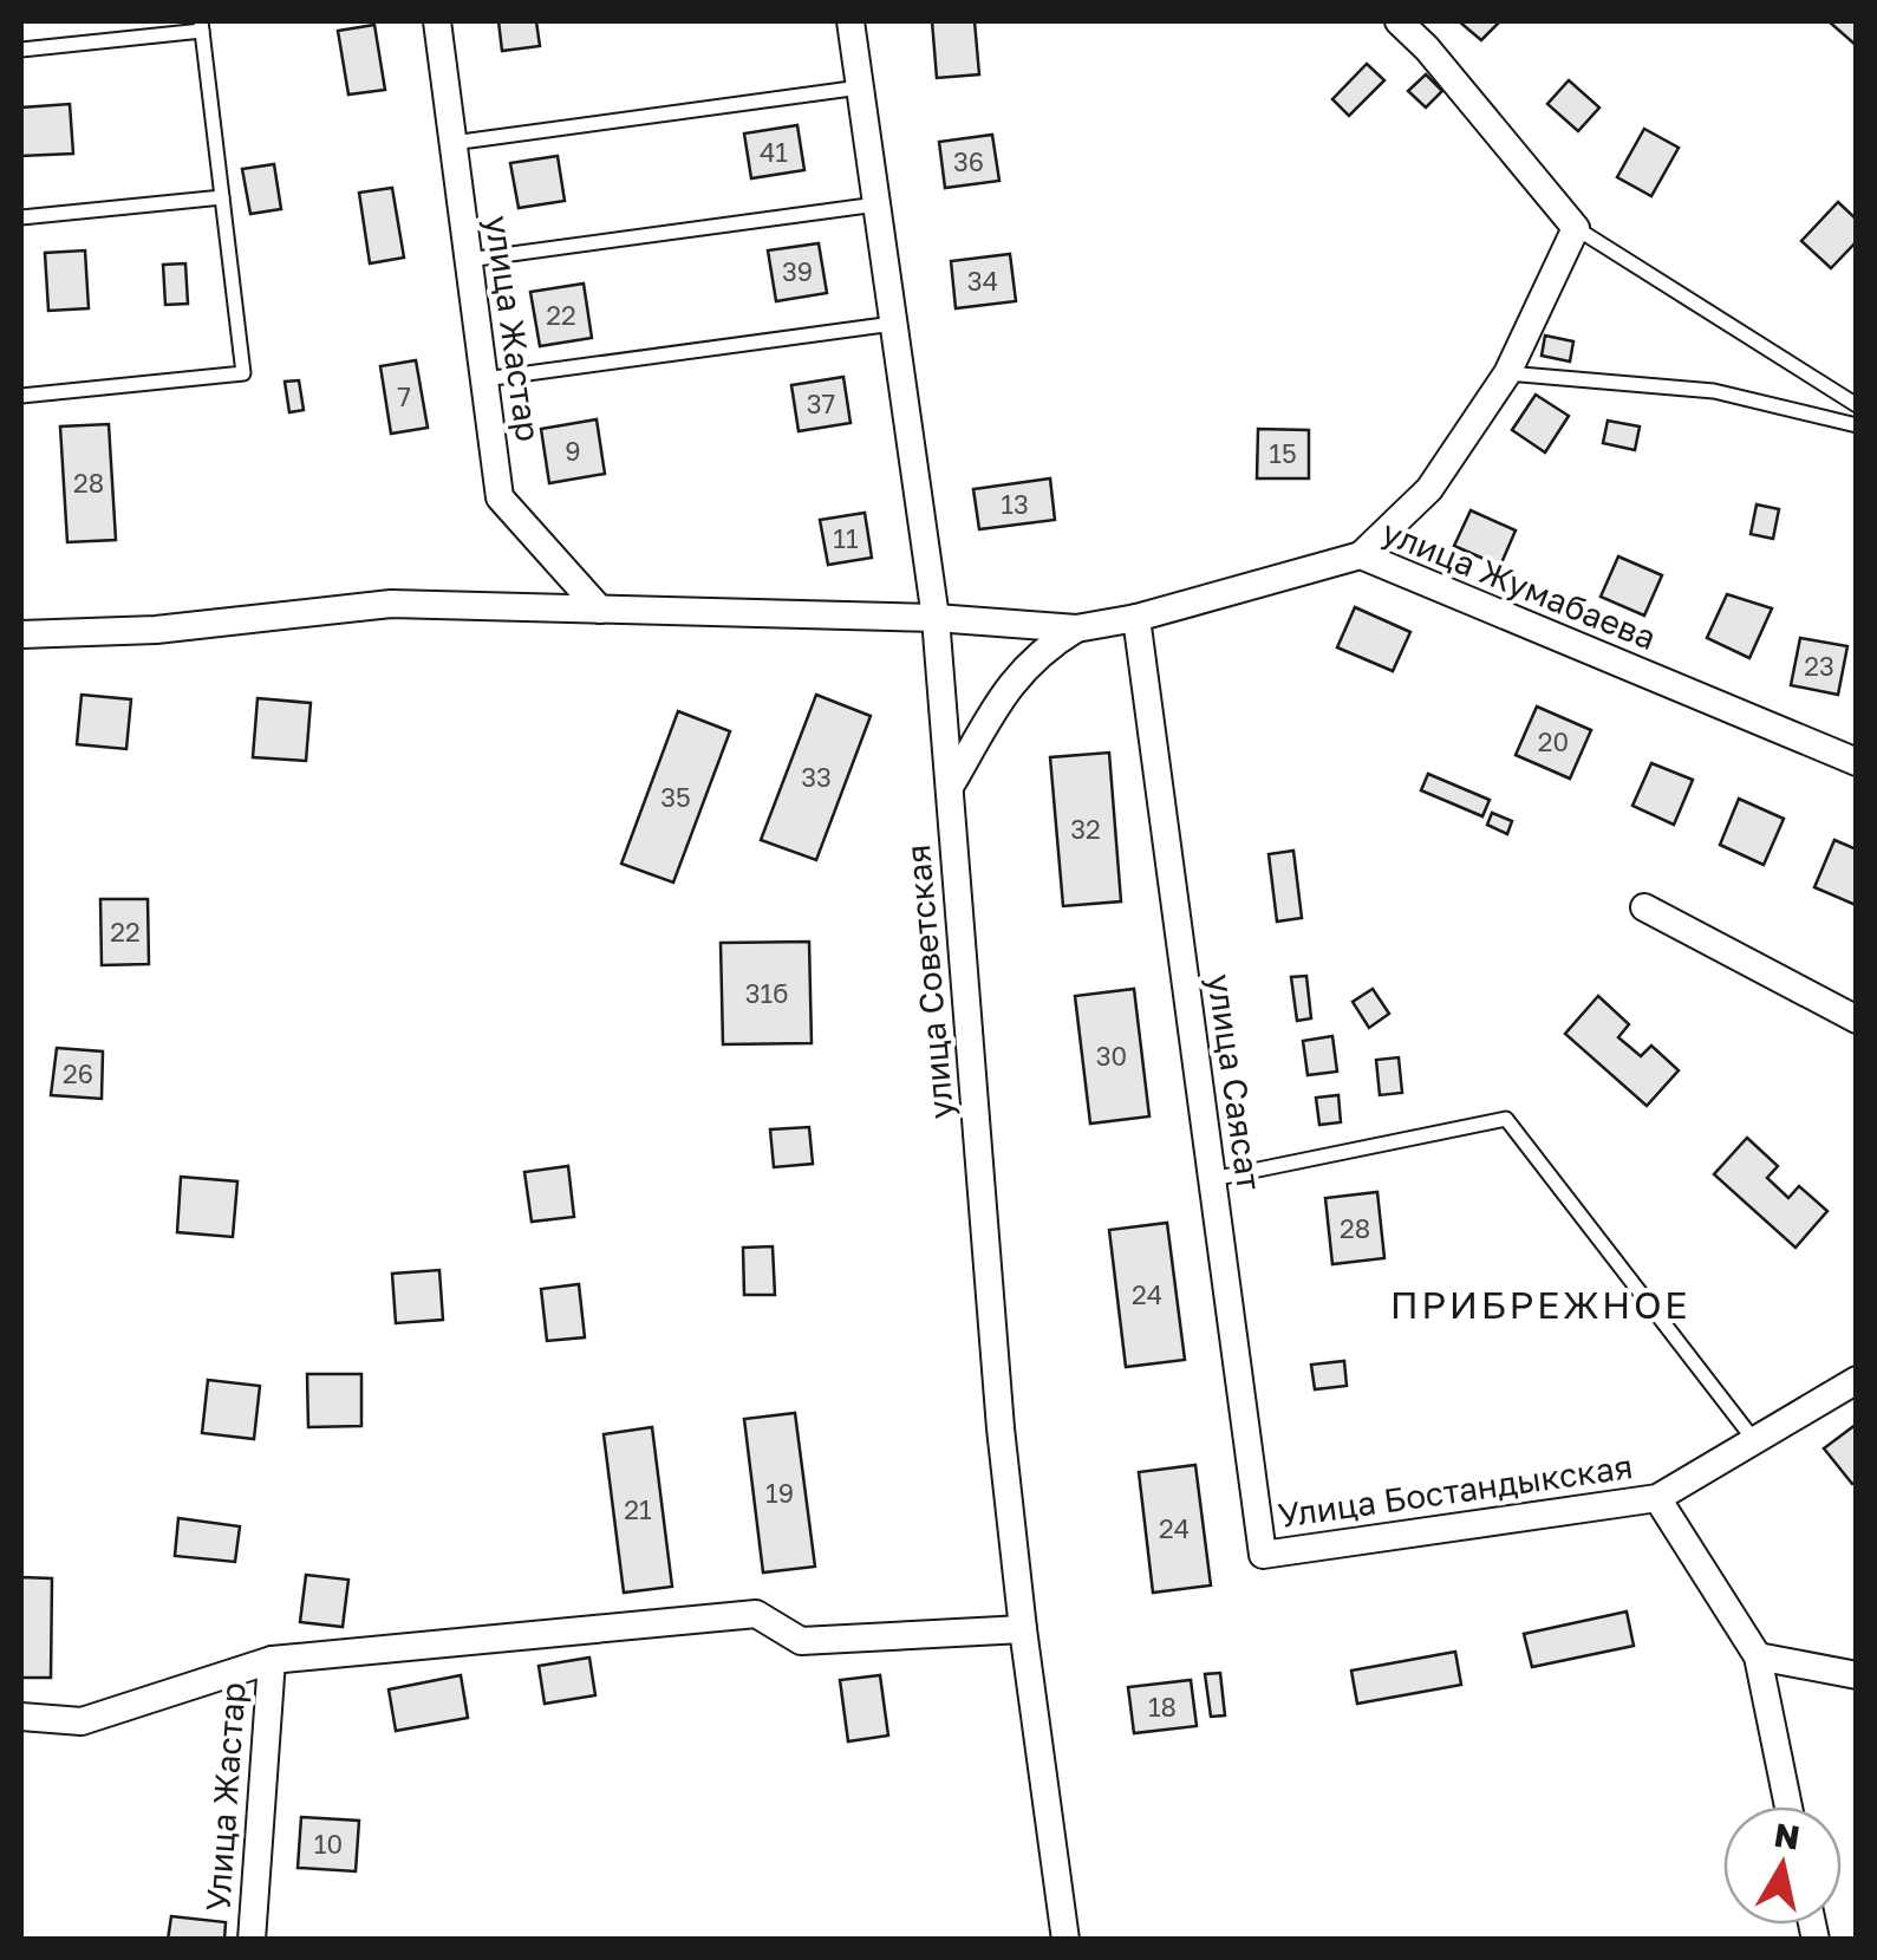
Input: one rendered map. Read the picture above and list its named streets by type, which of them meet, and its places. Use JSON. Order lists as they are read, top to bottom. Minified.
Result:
{"streets":{"street":["улица Жастар","улица Жумабаева","улица Советская","улица Саясат","Улица Бостандыкская","Улица Жастар"]},"crossings":[["улица Жумабаева","улица Саясат"],["улица Саясат","Улица Бостандыкская"]],"districts":["ПРИБРЕЖНОЕ"],"house_numbers":["41","36","39","34","22","7","37","9","15","28","13","11","23","20","33","35","32","22","31б","30","26","28","24","19","21","24","18","10"],"north":"top"}
